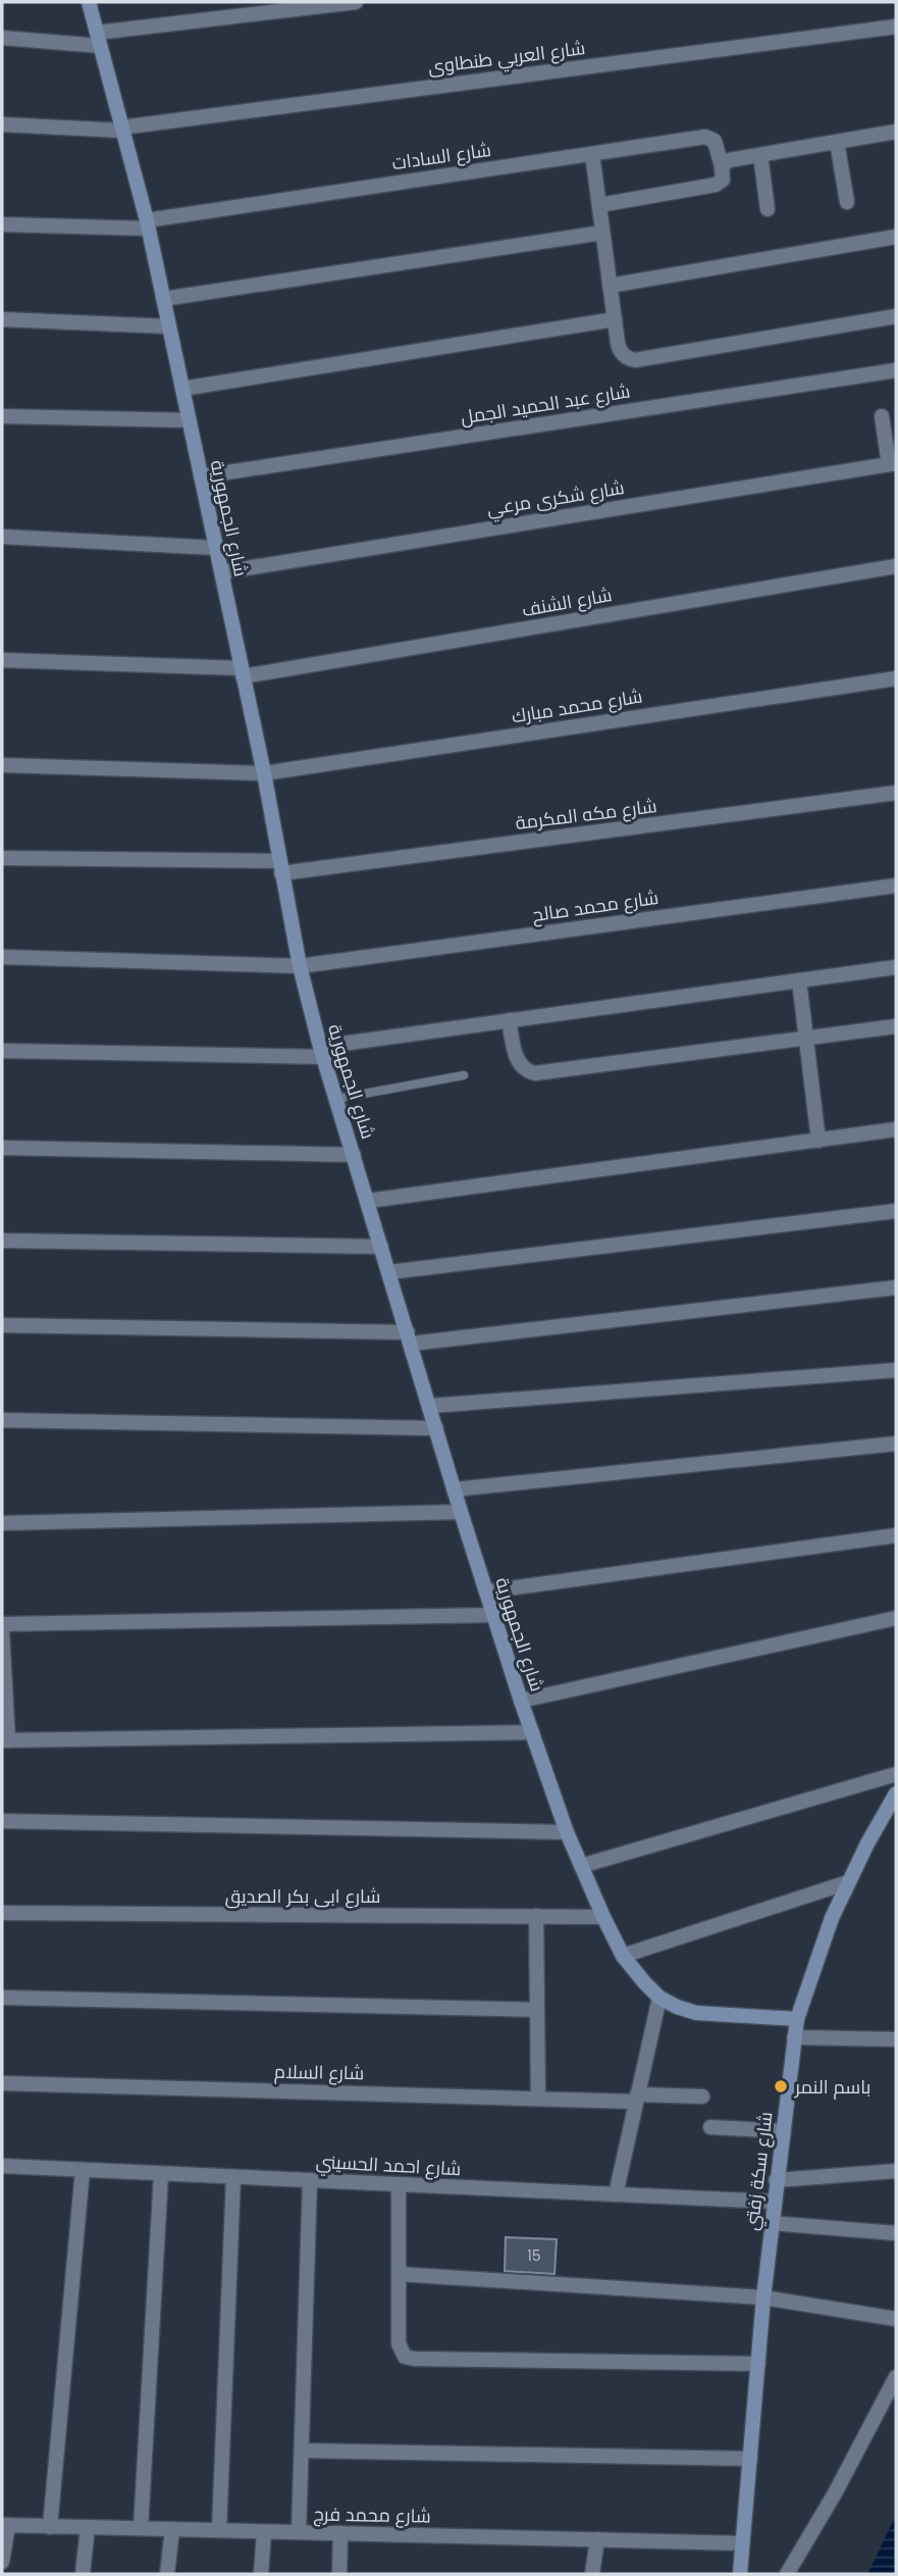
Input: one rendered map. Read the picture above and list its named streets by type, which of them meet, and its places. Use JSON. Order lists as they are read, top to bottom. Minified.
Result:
{"streets":{"street":["شارع العربي طنطاوى","شارع السادات","شارع عبد الحميد الجمل","شارع شكرى مرعي","شارع الجمهورية","شارع الشنف","شارع محمد مبارك","شارع مكه المكرمة","شارع محمد صالح","شارع ابى بكر الصديق","شارع السلام","شارع احمد الحسيني","شارع سكة زفتي","شارع محمد فرج"]},"crossings":[["شارع العربي طنطاوى","شارع الجمهورية"],["شارع السادات","شارع الجمهورية"],["شارع عبد الحميد الجمل","شارع الجمهورية"],["شارع شكرى مرعي","شارع الجمهورية"],["شارع الجمهورية","شارع الشنف"],["شارع الجمهورية","شارع محمد مبارك"],["شارع الجمهورية","شارع مكه المكرمة"],["شارع الجمهورية","شارع محمد صالح"],["شارع الجمهورية","شارع ابى بكر الصديق"],["شارع الجمهورية","شارع سكة زفتي"],["شارع احمد الحسيني","شارع سكة زفتي"],["شارع سكة زفتي","شارع محمد فرج"]],"places":["باسم النمر"],"house_numbers":["15"]}
